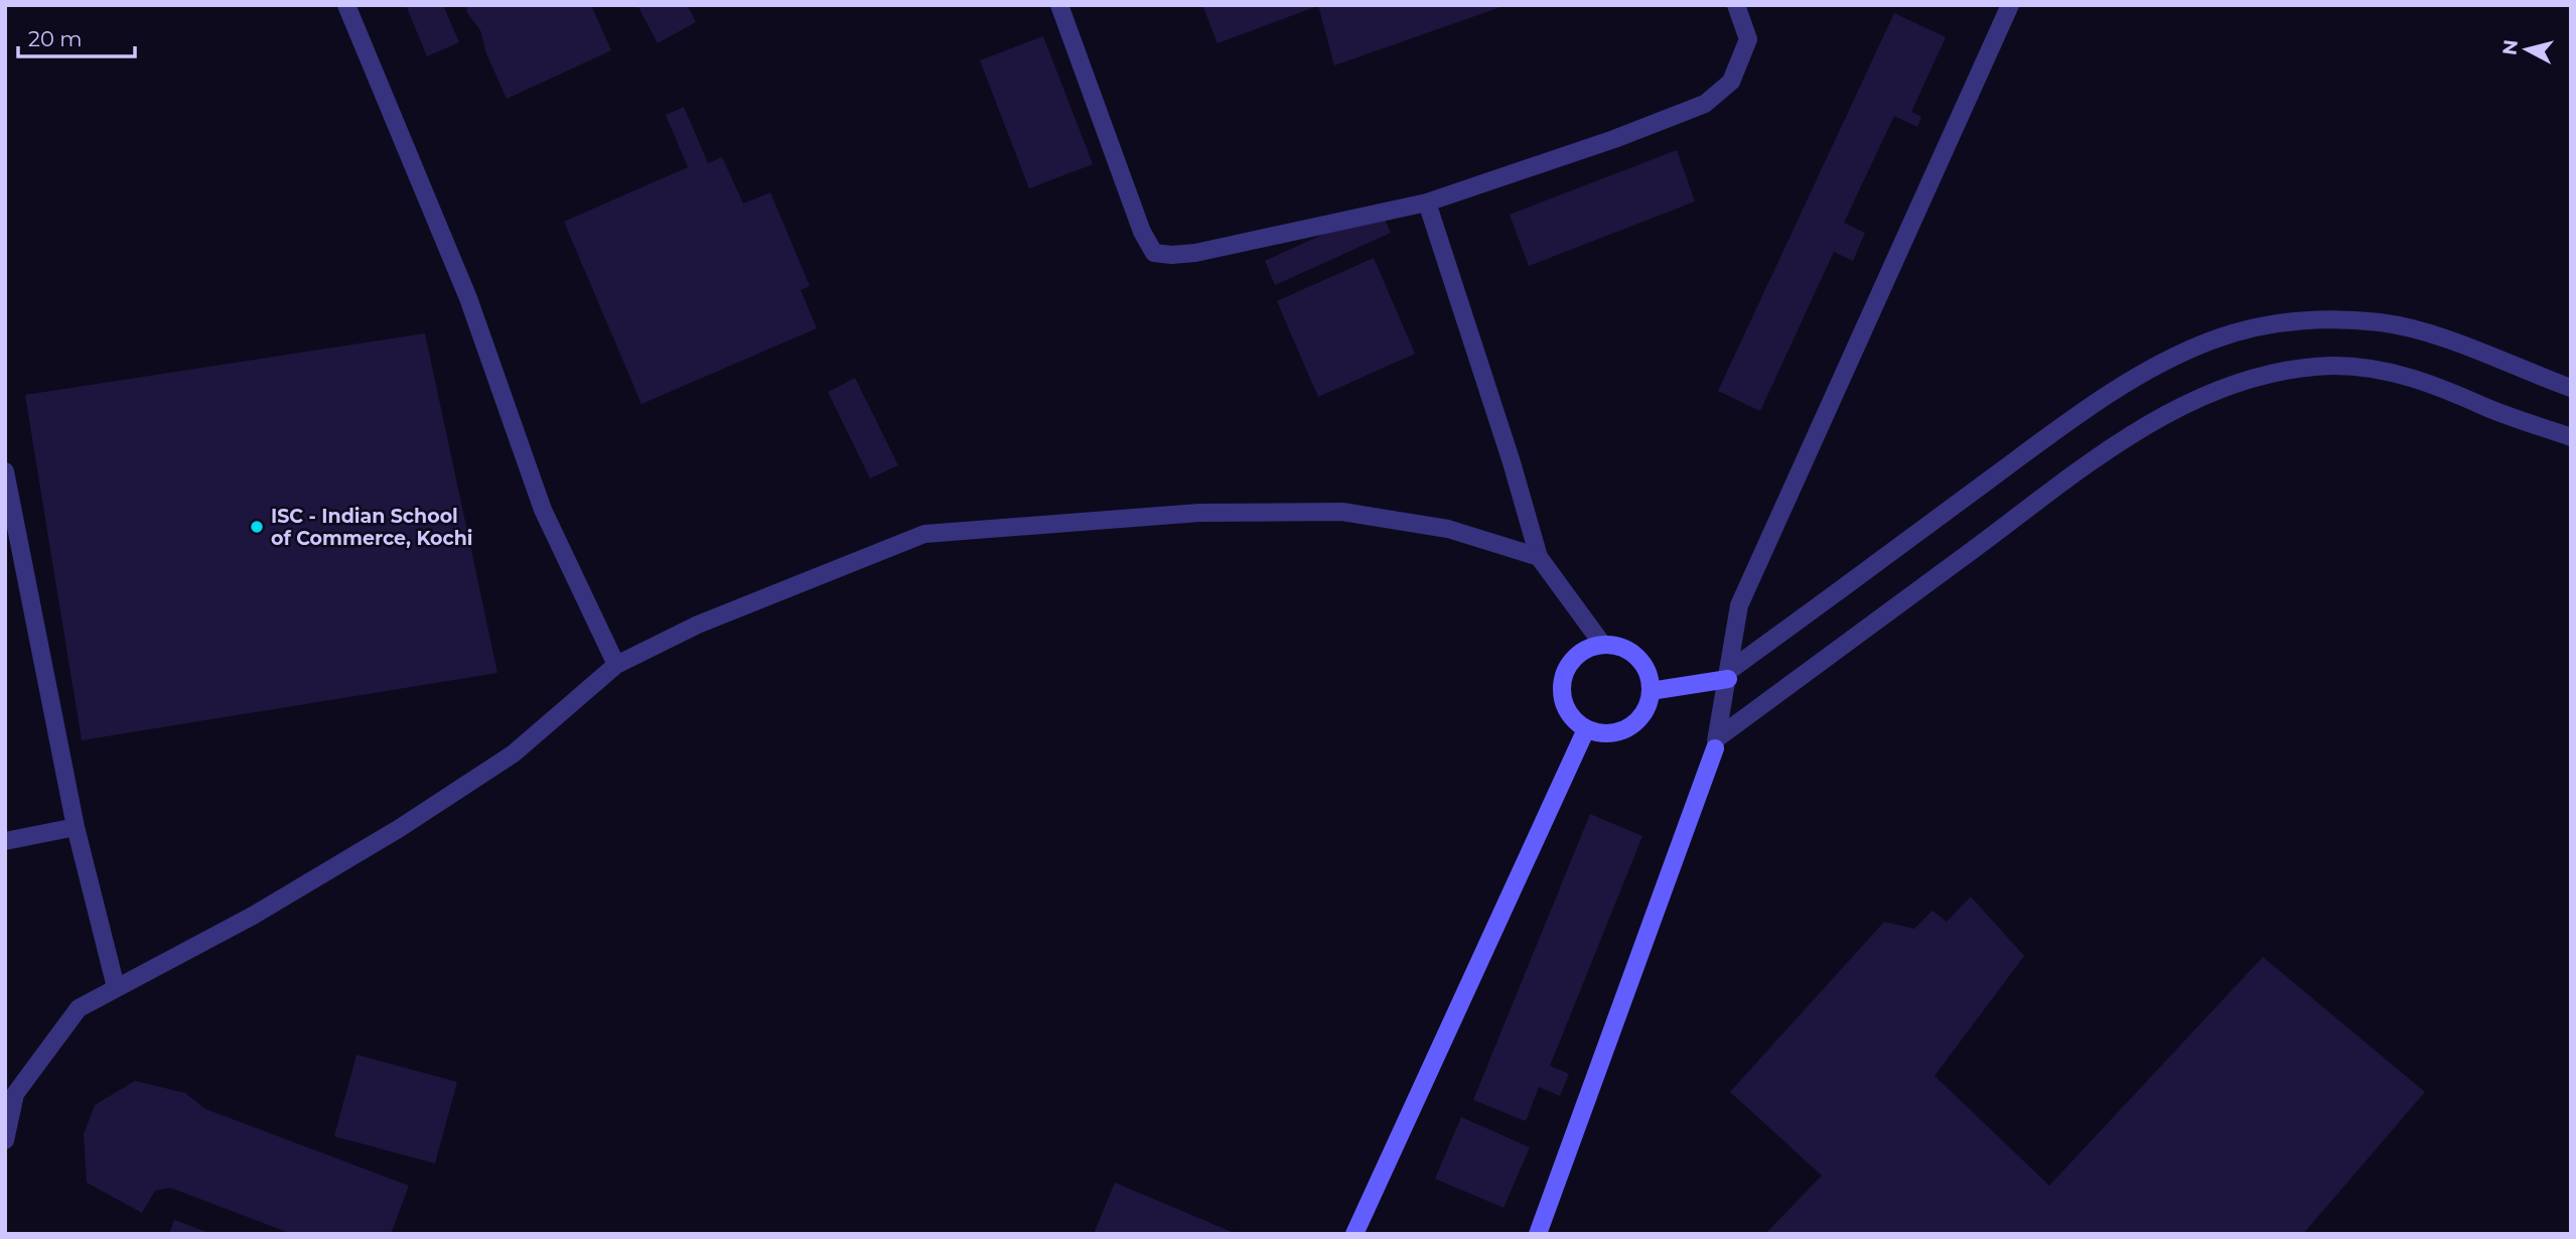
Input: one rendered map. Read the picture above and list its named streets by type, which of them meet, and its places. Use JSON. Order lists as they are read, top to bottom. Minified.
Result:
{"places":["ISC - Indian School of Commerce, Kochi"],"scale_bar":"20 m","north":"left"}
